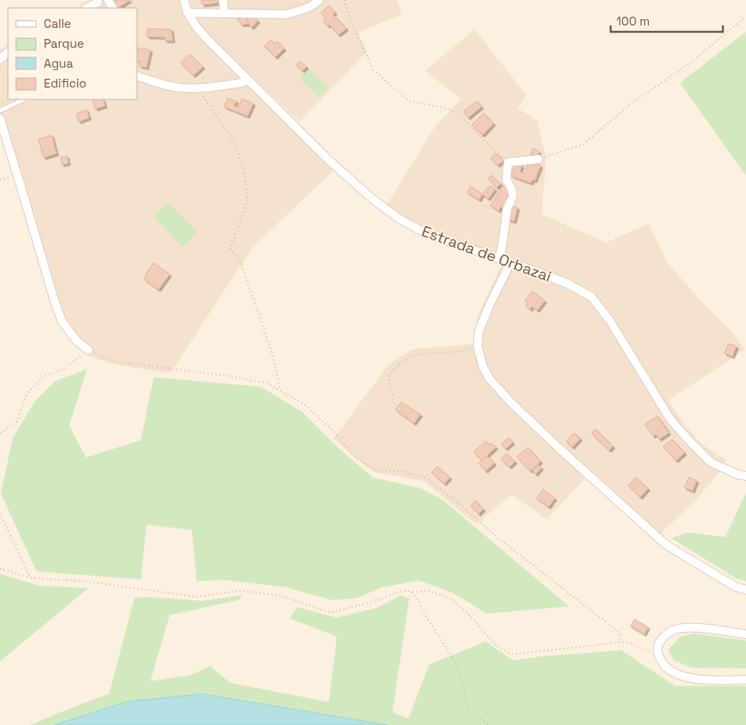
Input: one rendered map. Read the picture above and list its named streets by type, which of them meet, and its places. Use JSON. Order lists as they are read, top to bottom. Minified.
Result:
{"streets":{"street":["Estrada de Orbazai"]},"legend":["Calle","Parque","Agua","Edificio"],"scale_bar":"100 m"}
